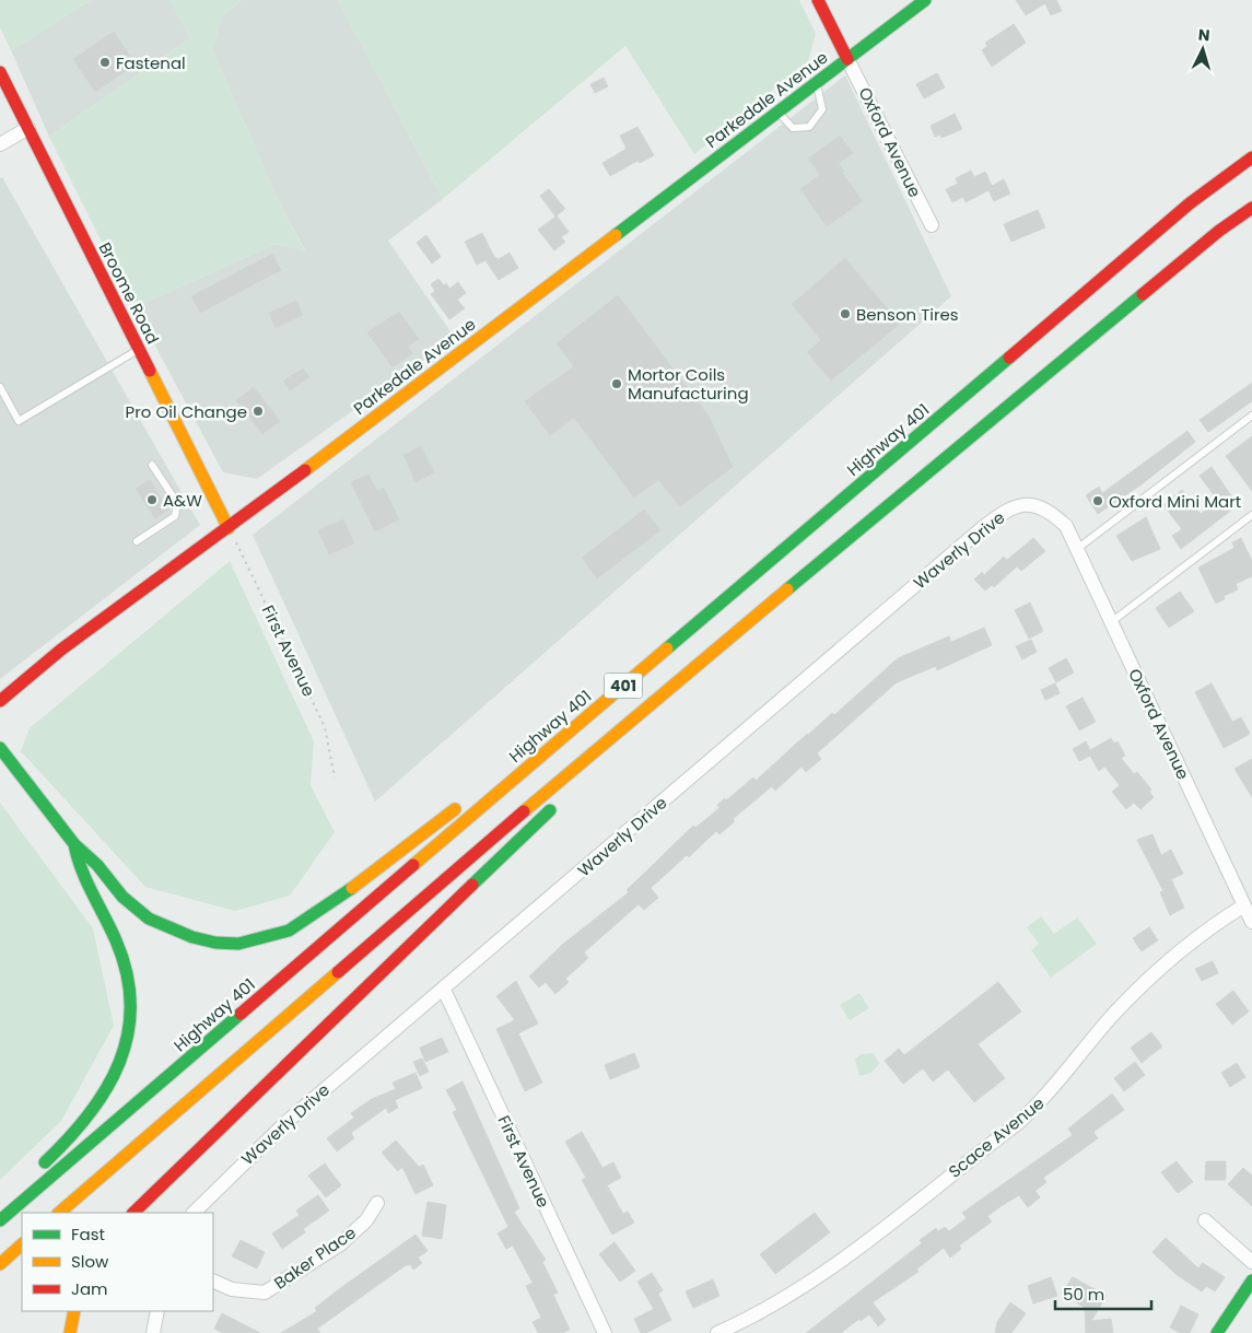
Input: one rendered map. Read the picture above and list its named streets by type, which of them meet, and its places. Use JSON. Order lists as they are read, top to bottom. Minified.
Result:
{"streets":{"main road":["Parkedale Avenue","Broome Road","Highway 401","401"],"street":["Oxford Avenue","Waverly Drive","First Avenue","Scace Avenue","Baker Place"]},"crossings":[["Parkedale Avenue","Oxford Avenue"],["Parkedale Avenue","Broome Road"],["Parkedale Avenue","First Avenue"],["Oxford Avenue","Waverly Drive"],["Oxford Avenue","Scace Avenue"],["Broome Road","First Avenue"],["Waverly Drive","First Avenue"]],"places":["Fastenal","Benson Tires","Mortor Coils Manufacturing","Pro Oil Change","A&W","Oxford Mini Mart"],"legend":["Fast","Slow","Jam"],"scale_bar":"50 m","north":"top"}
